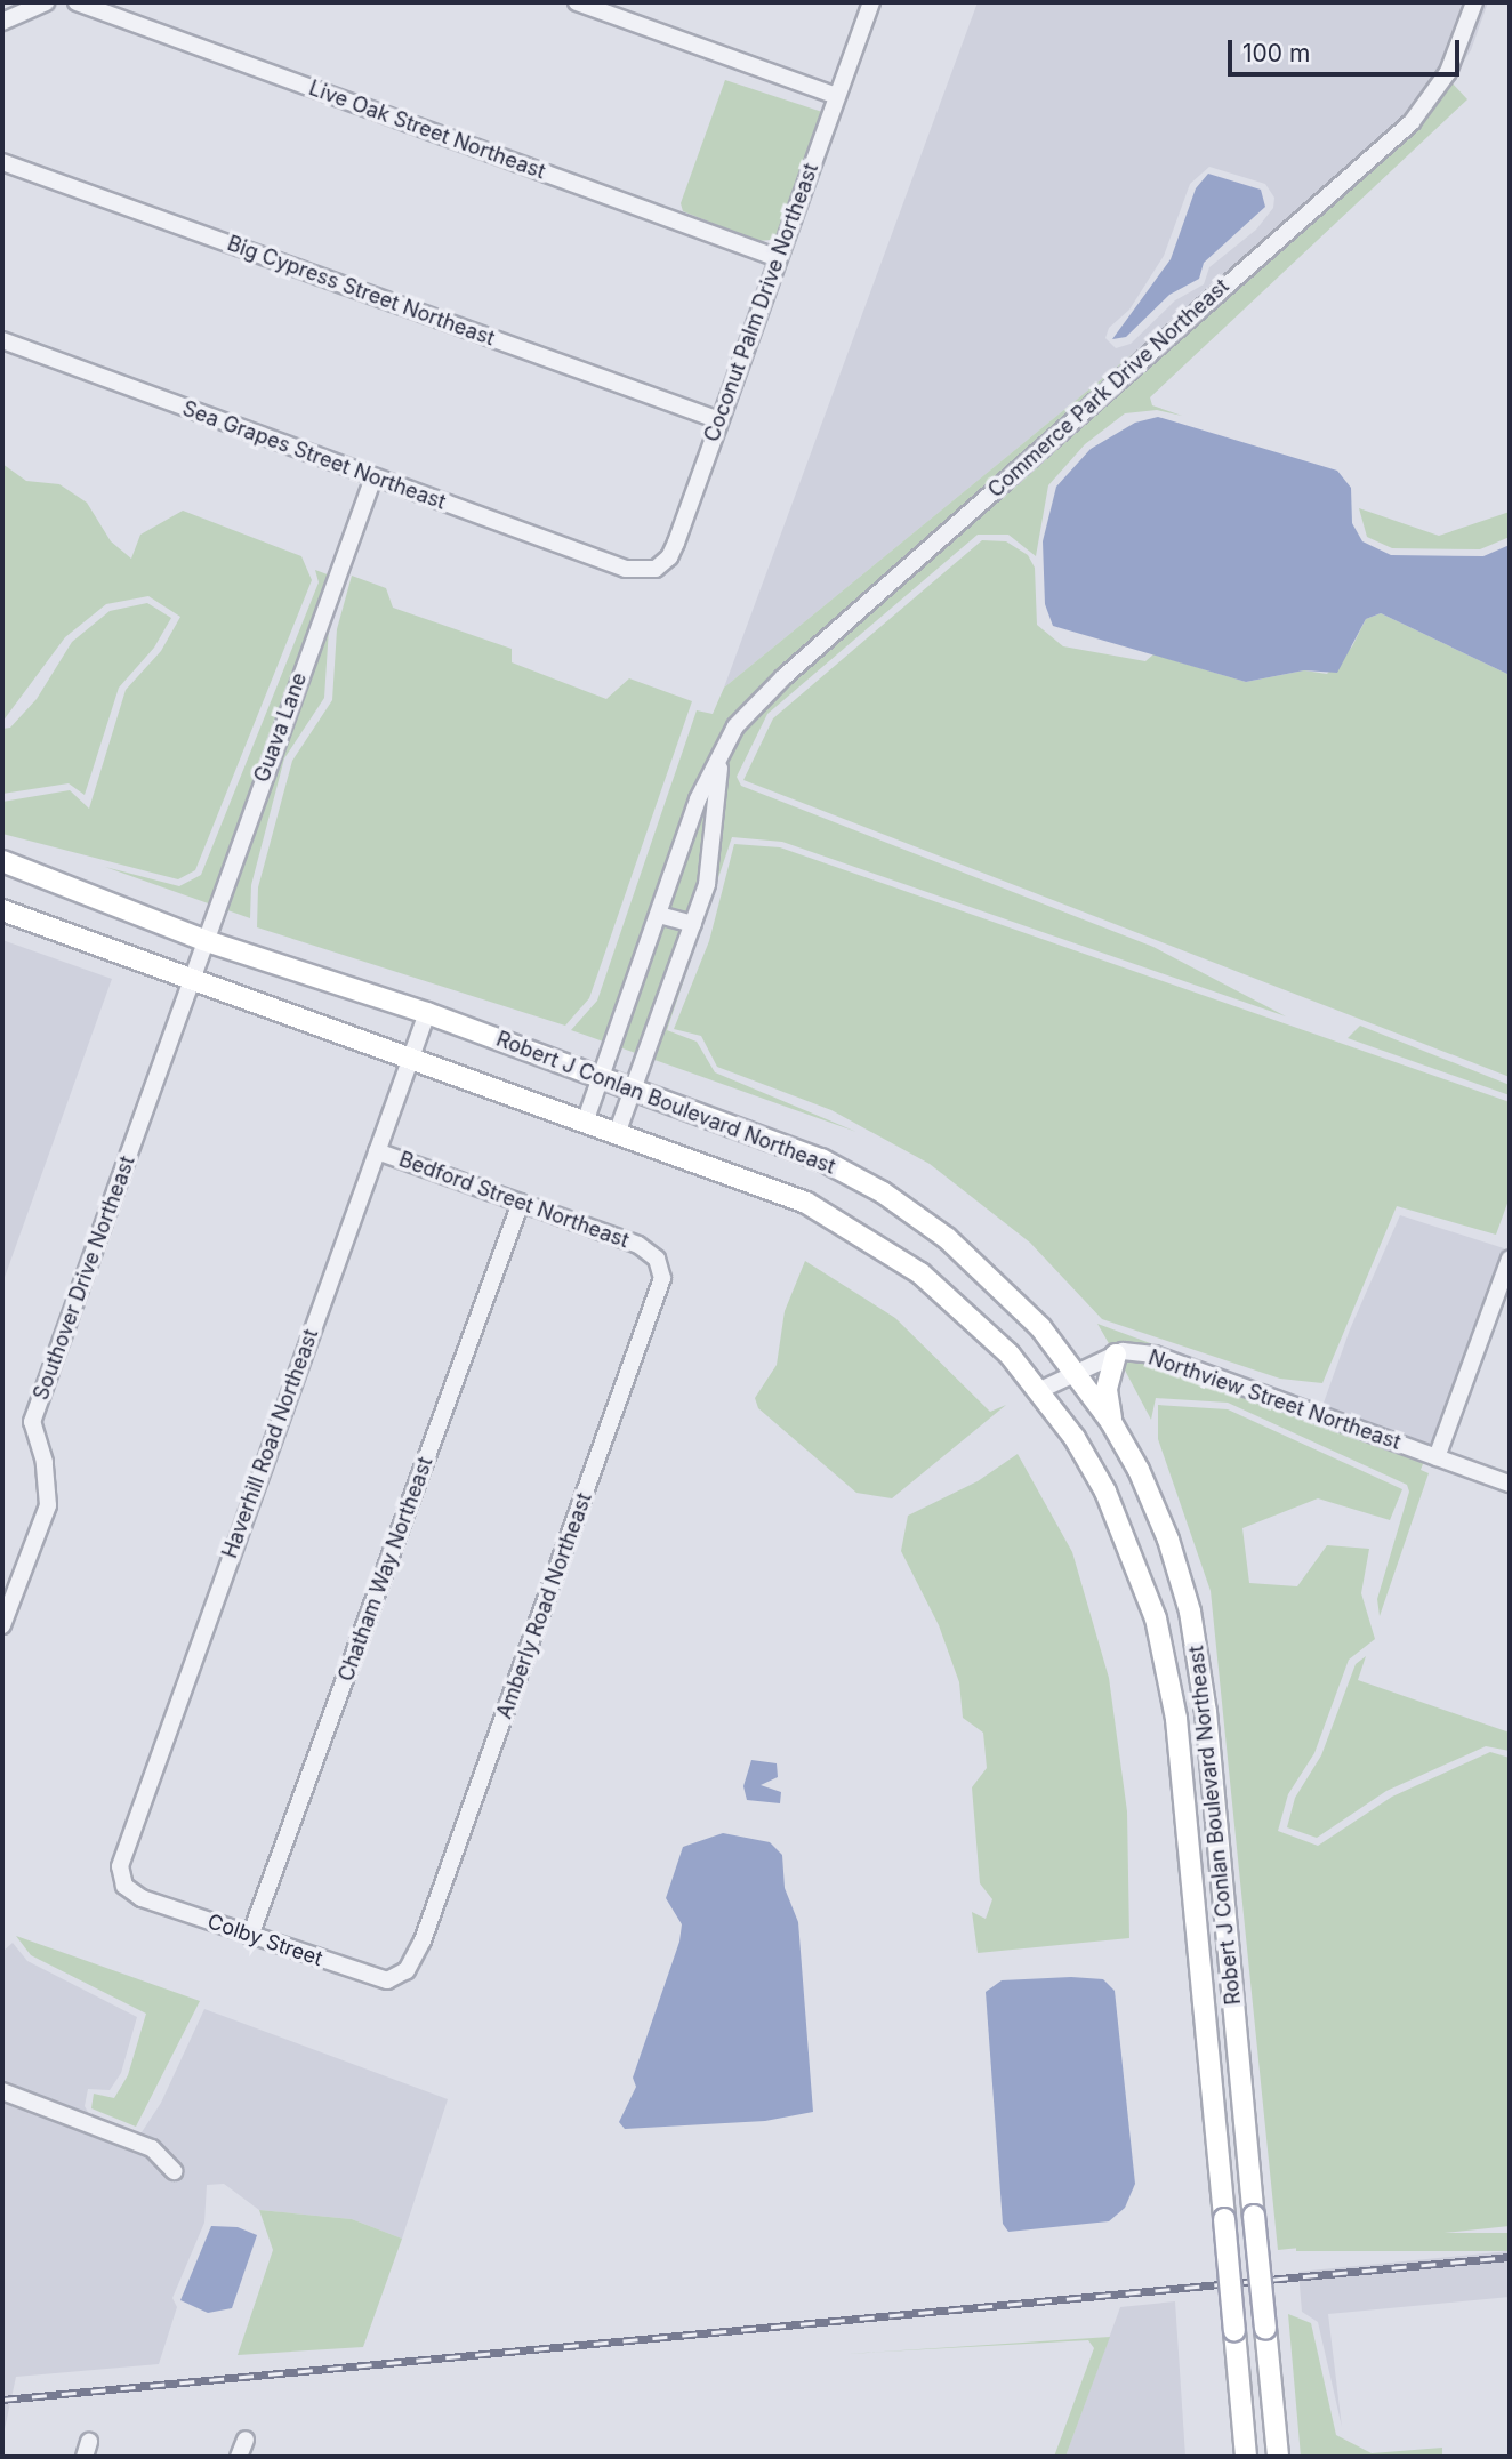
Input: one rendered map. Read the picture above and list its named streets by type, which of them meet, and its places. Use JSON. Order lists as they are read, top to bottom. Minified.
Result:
{"streets":{"main road":["Robert J Conlan Boulevard Northeast"],"street":["Live Oak Street Northeast","Big Cypress Street Northeast","Coconut Palm Drive Northeast","Commerce Park Drive Northeast","Sea Grapes Street Northeast","Guava Lane","Bedford Street Northeast","Southover Drive Northeast","Northview Street Northeast","Haverhill Road Northeast","Chatham Way Northeast","Amberly Road Northeast","Colby Street"]},"crossings":[["Live Oak Street Northeast","Coconut Palm Drive Northeast"],["Big Cypress Street Northeast","Coconut Palm Drive Northeast"],["Coconut Palm Drive Northeast","Sea Grapes Street Northeast"],["Commerce Park Drive Northeast","Robert J Conlan Boulevard Northeast"],["Sea Grapes Street Northeast","Guava Lane"],["Guava Lane","Robert J Conlan Boulevard Northeast"],["Guava Lane","Southover Drive Northeast"],["Robert J Conlan Boulevard Northeast","Southover Drive Northeast"],["Robert J Conlan Boulevard Northeast","Northview Street Northeast"],["Robert J Conlan Boulevard Northeast","Haverhill Road Northeast"],["Bedford Street Northeast","Haverhill Road Northeast"],["Bedford Street Northeast","Chatham Way Northeast"],["Bedford Street Northeast","Amberly Road Northeast"],["Haverhill Road Northeast","Colby Street"],["Chatham Way Northeast","Colby Street"],["Amberly Road Northeast","Colby Street"]],"scale_bar":"100 m"}
